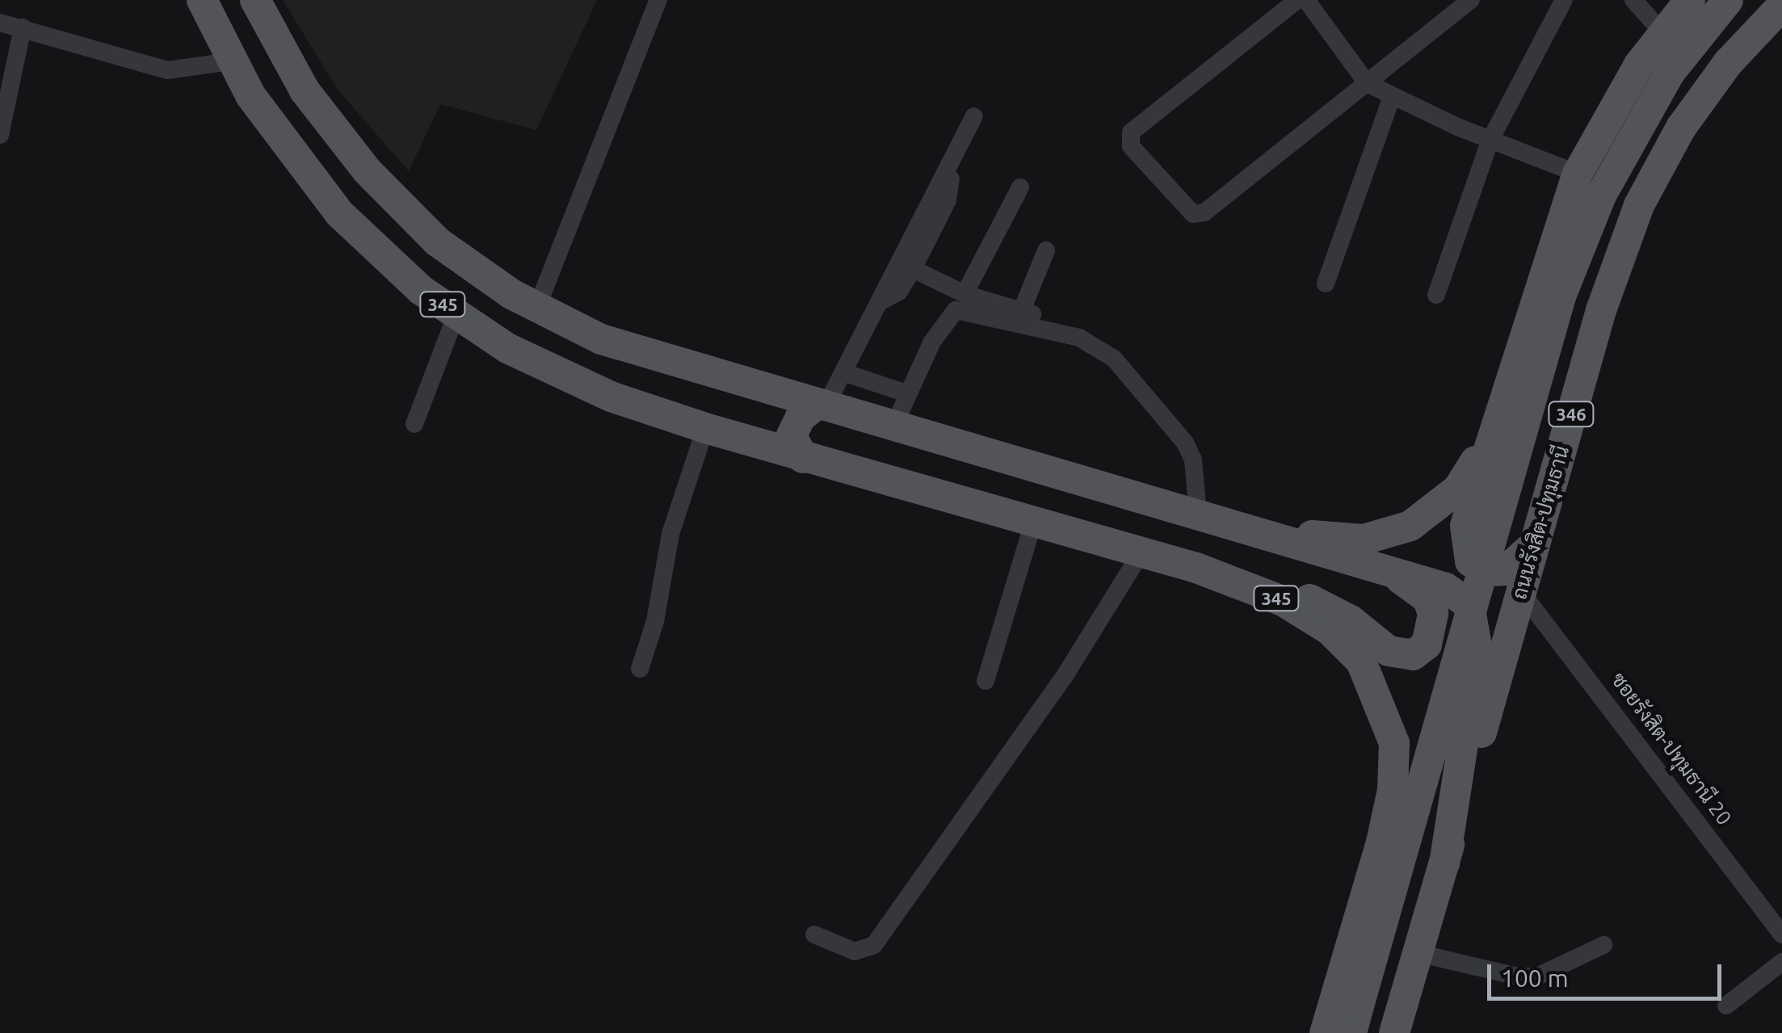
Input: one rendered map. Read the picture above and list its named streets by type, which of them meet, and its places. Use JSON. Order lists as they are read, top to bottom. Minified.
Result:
{"streets":{"main road":["345","346","ถนนรังสิต-ปทุมธานี"],"street":["ซอยรังสิต-ปทุมธานี 20"]},"crossings":[["345","ถนนรังสิต-ปทุมธานี"],["ถนนรังสิต-ปทุมธานี","ซอยรังสิต-ปทุมธานี 20"]],"scale_bar":"100 m"}
